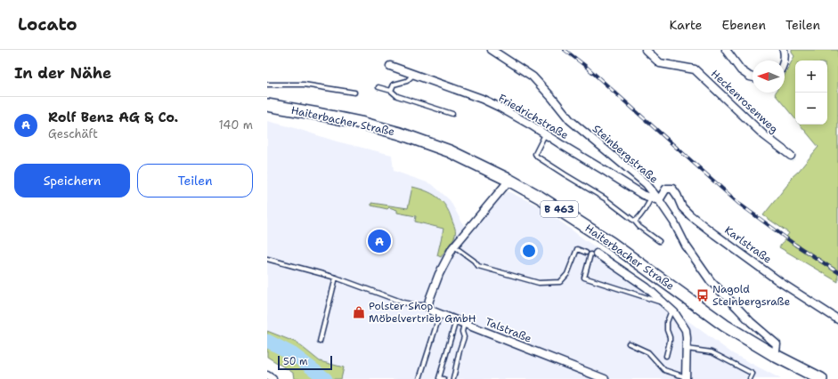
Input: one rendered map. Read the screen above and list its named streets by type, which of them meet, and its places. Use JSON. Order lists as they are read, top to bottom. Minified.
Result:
{"streets":{"main road":["Haiterbacher Straße","B 463"],"street":["Heckenrosenweg","Friedrichstraße","Steinbergstraße","Karlstraße","Talstraße"]},"crossings":[["Friedrichstraße","Steinbergstraße"],["Friedrichstraße","Karlstraße"],["Haiterbacher Straße","Steinbergstraße"],["Steinbergstraße","Karlstraße"]],"places":{"bus stop":["Nagold Steinbergsraße"],"shop":["Polster Shop Möbelvertrieb GmbH"]},"scale_bar":"50 m","north":"left","page":{"header":"Locato","nav":["Karte","Ebenen","Teilen"],"heading":"In der Nähe","map_buttons":["+","−"],"list":[{"mark":"A","name":"Rolf Benz AG & Co.","note":"Geschäft","value":"140 m"}],"buttons":["Speichern","Teilen"],"pins":"A","scale":"50 m"}}
